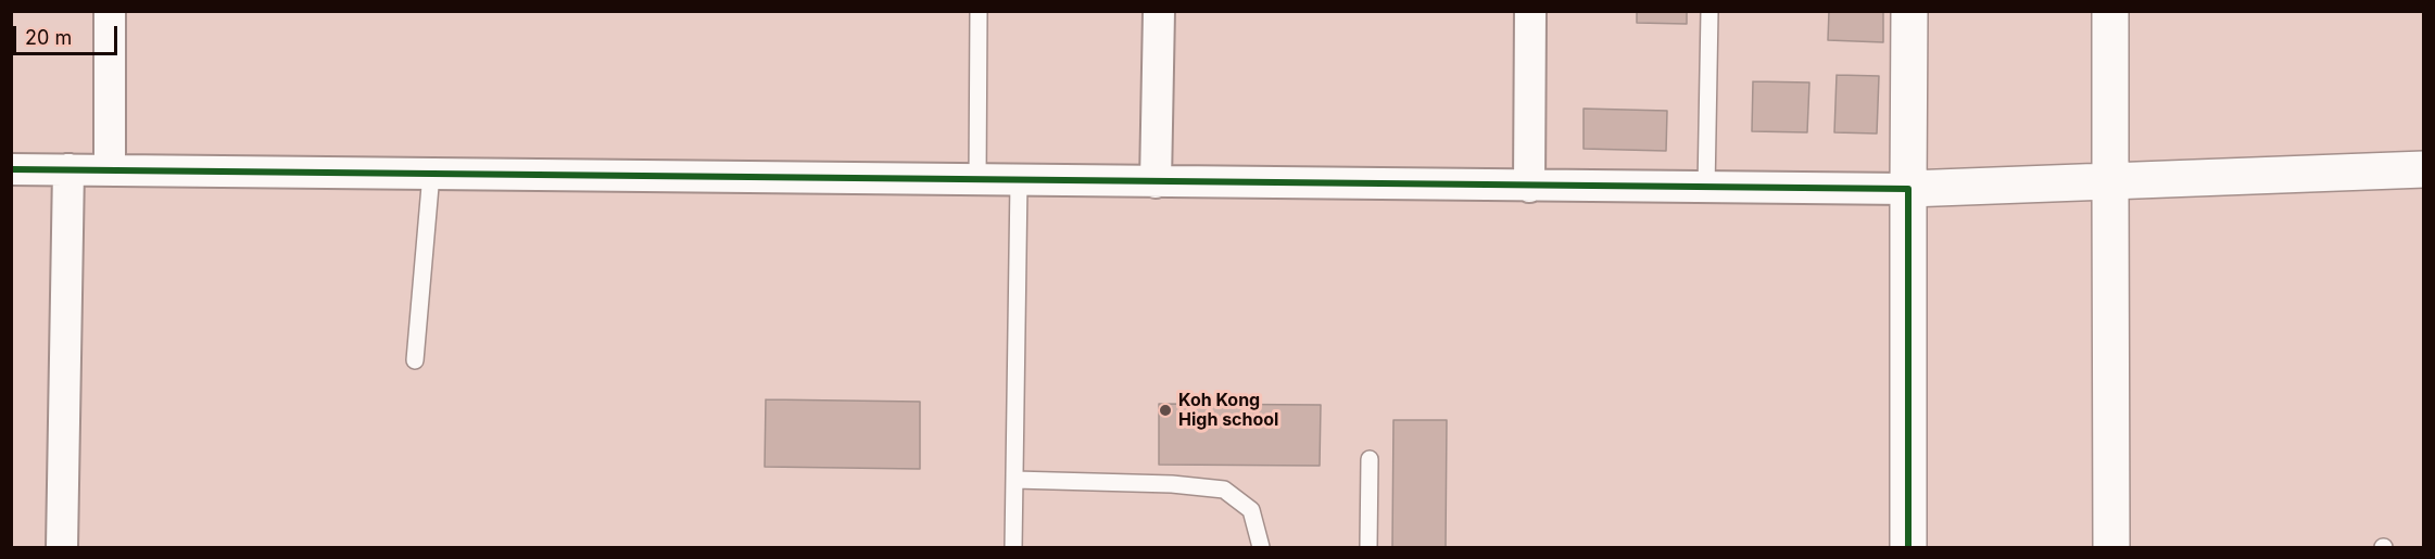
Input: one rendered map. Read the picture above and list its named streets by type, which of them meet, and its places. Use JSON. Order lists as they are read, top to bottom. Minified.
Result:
{"places":["Koh Kong High school"],"scale_bar":"20 m"}
